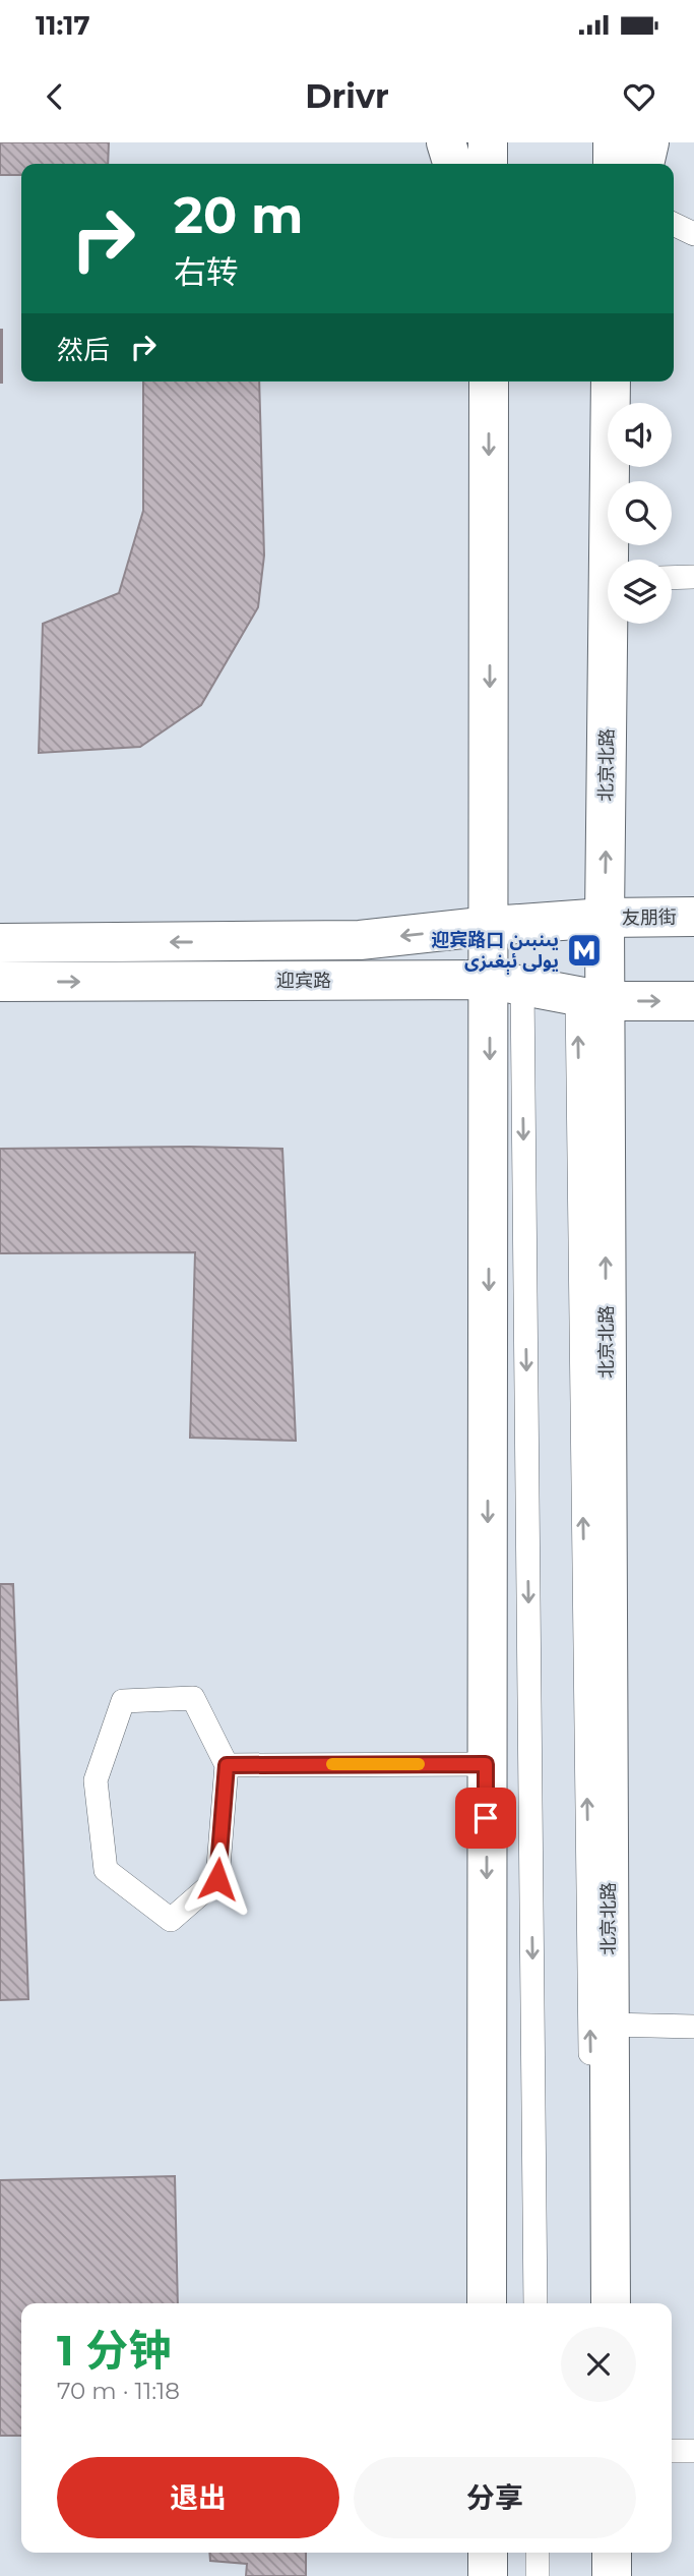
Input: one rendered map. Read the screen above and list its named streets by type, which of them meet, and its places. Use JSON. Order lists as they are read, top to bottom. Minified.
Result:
{"streets":{"main road":["北京北路","友朋街","迎宾路"]},"crossings":[["北京北路","友朋街"],["北京北路","迎宾路"]],"places":{"metro station":["迎宾路口 يىنبىن يولى ئېغىزى"]},"page":{"status":"11:17","header":"Drivr","turn":["20 m","右转"],"then":"然后","heading":["1 分钟","70 m · 11:18"],"buttons":["退出","分享"]}}
